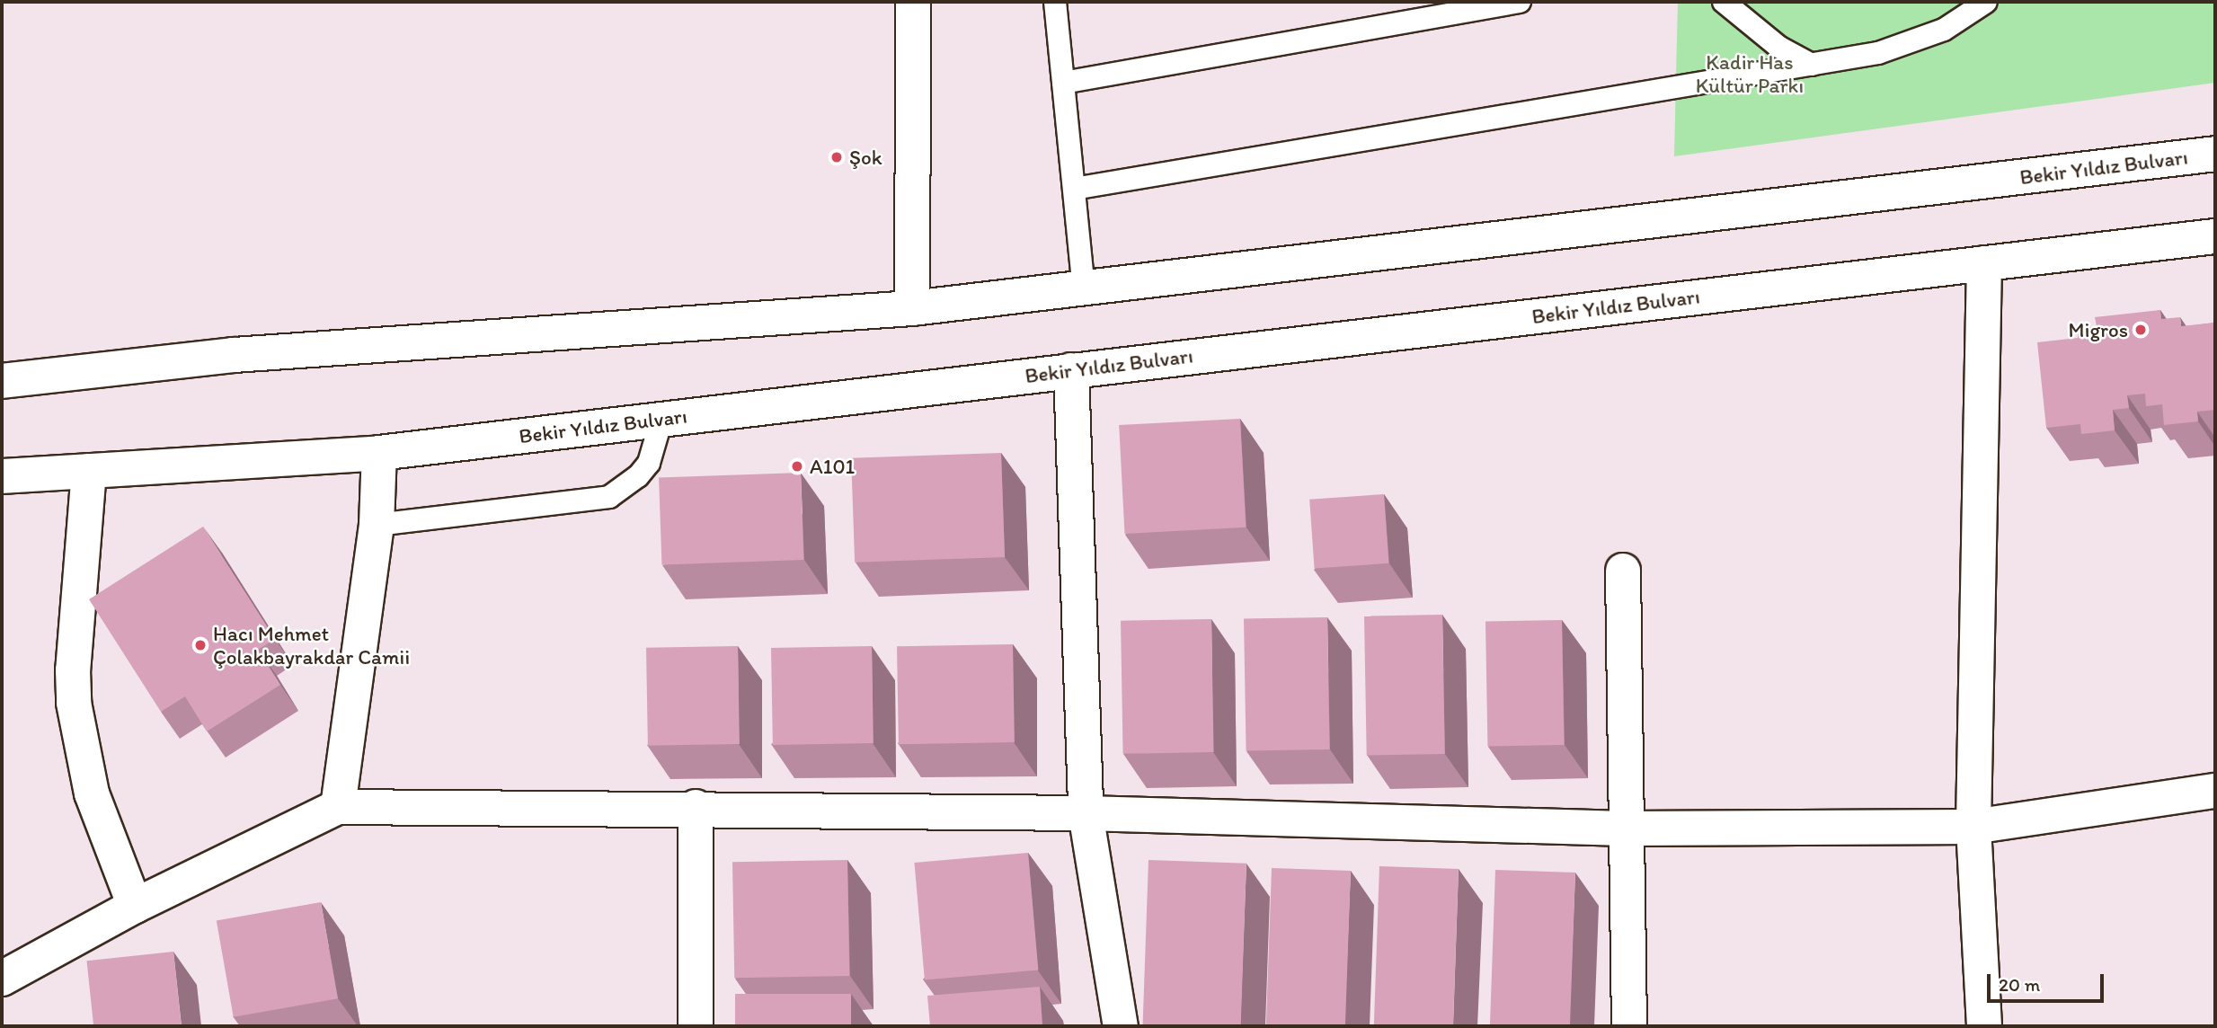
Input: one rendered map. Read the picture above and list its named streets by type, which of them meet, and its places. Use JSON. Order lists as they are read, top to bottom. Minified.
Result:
{"streets":{"street":["Bekir Yıldız Bulvarı"]},"parks":["Kadir Has Kültür Parkı"],"places":["Şok","Migros","A101","Hacı Mehmet Çolakbayrakdar Camii"],"scale_bar":"20 m"}
